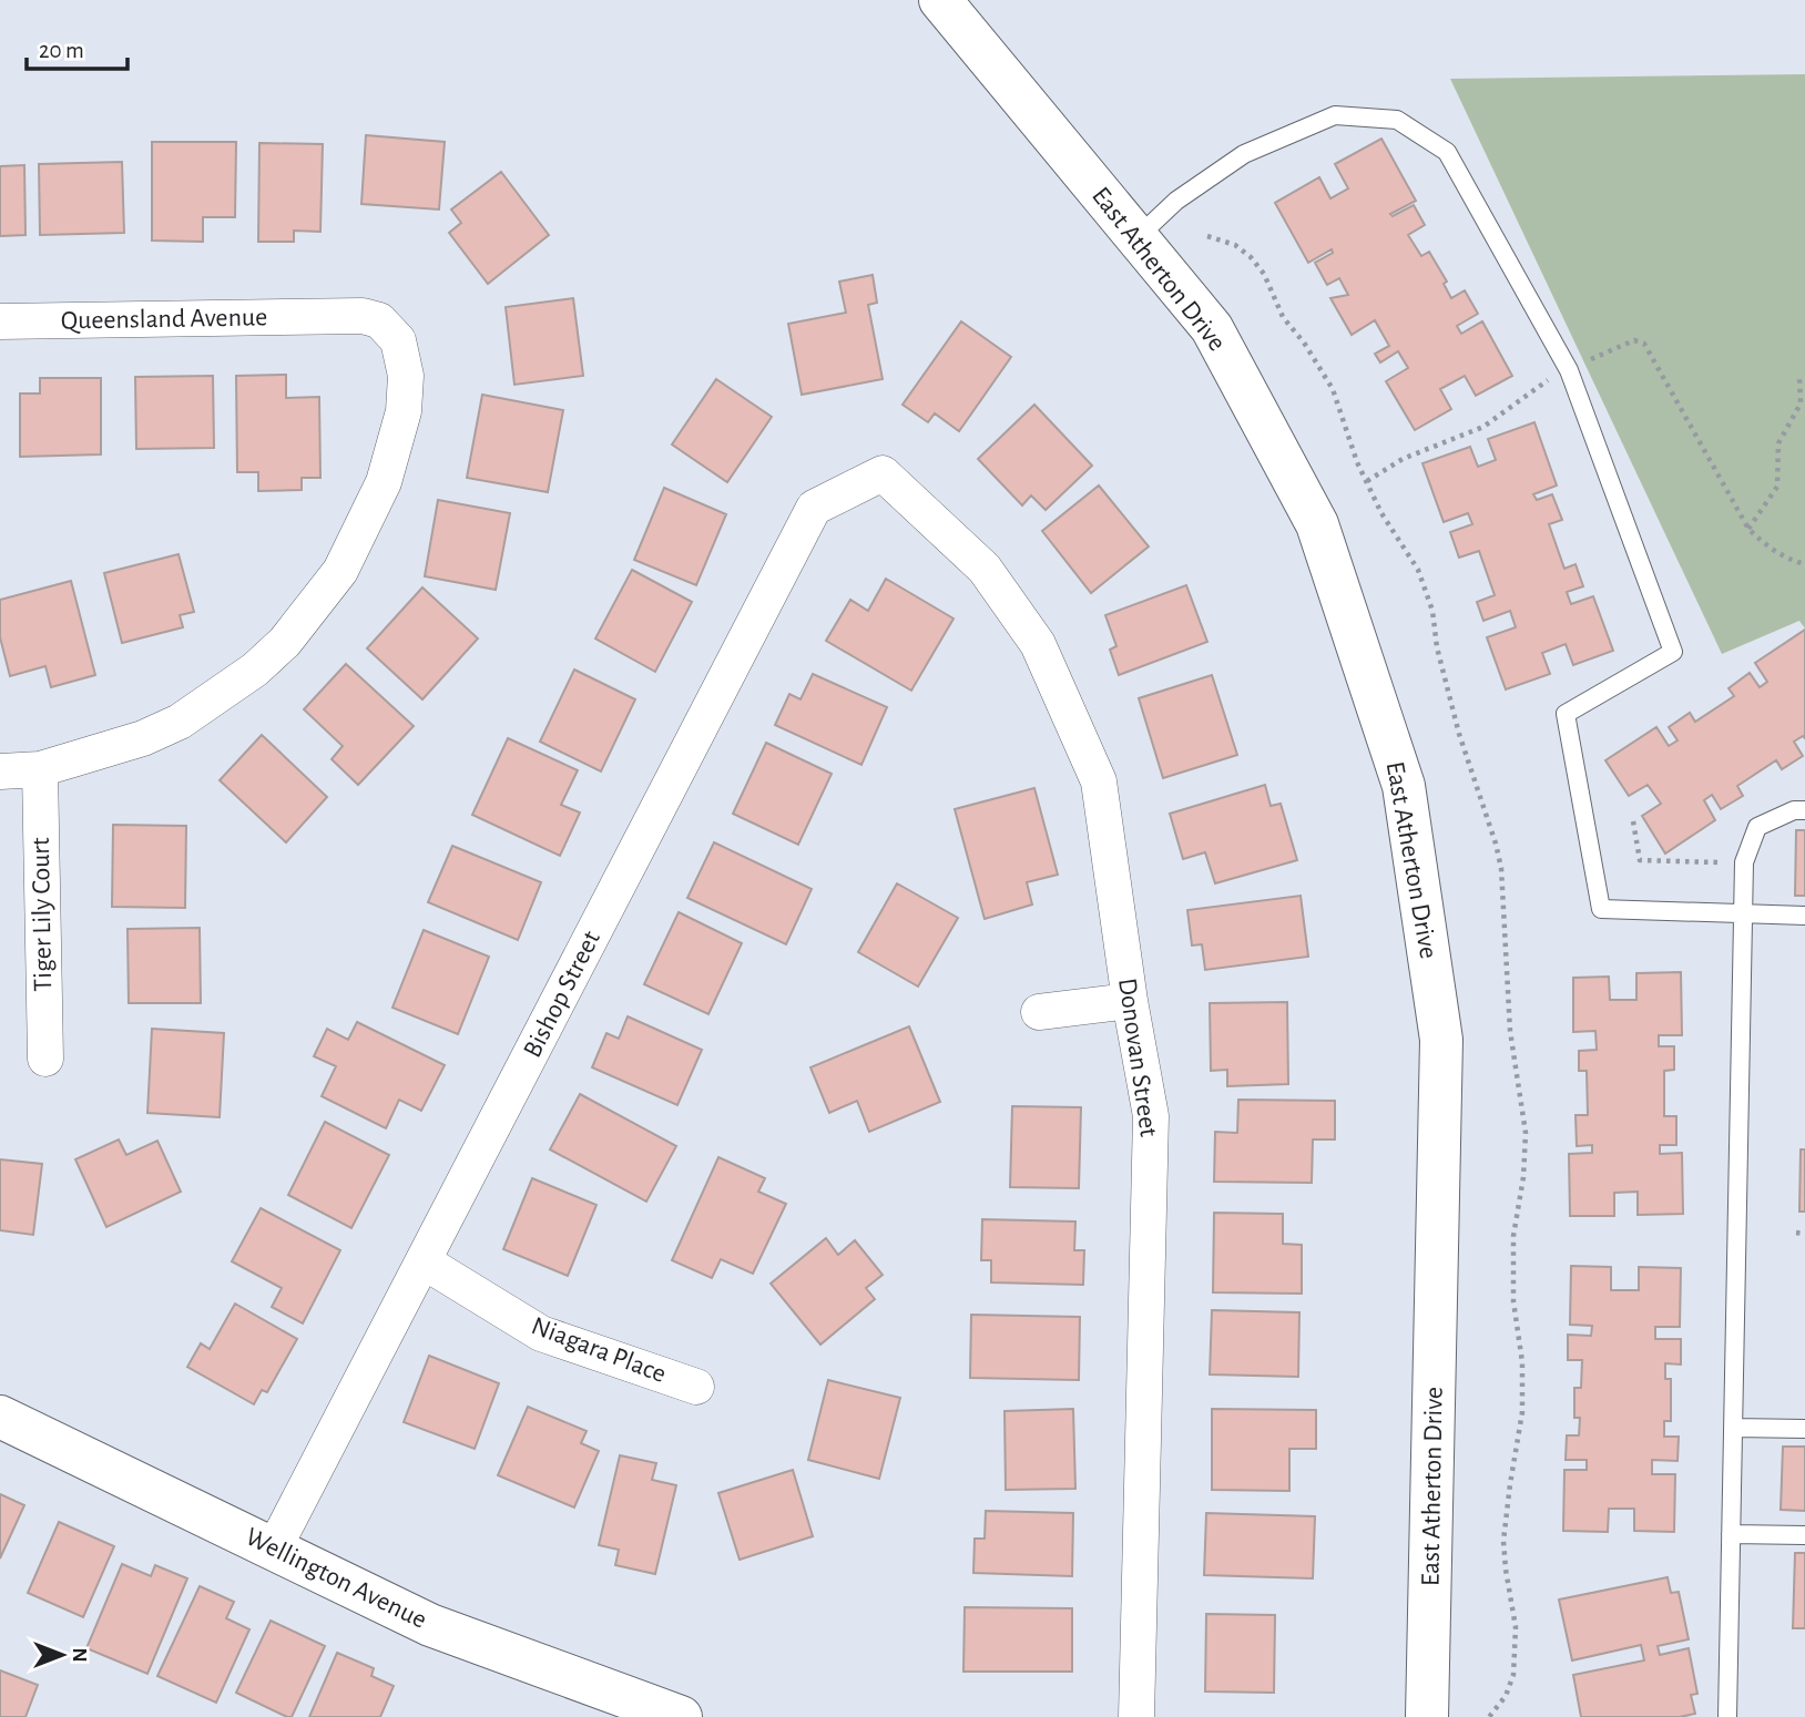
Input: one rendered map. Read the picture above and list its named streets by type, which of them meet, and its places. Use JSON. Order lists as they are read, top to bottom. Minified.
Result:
{"streets":{"street":["East Atherton Drive","Queensland Avenue","Tiger Lily Court","Bishop Street","Donovan Street","Niagara Place","Wellington Avenue"]},"crossings":[["Queensland Avenue","Tiger Lily Court"],["Bishop Street","Donovan Street"],["Bishop Street","Niagara Place"],["Bishop Street","Wellington Avenue"]],"scale_bar":"20 m","north":"right"}
